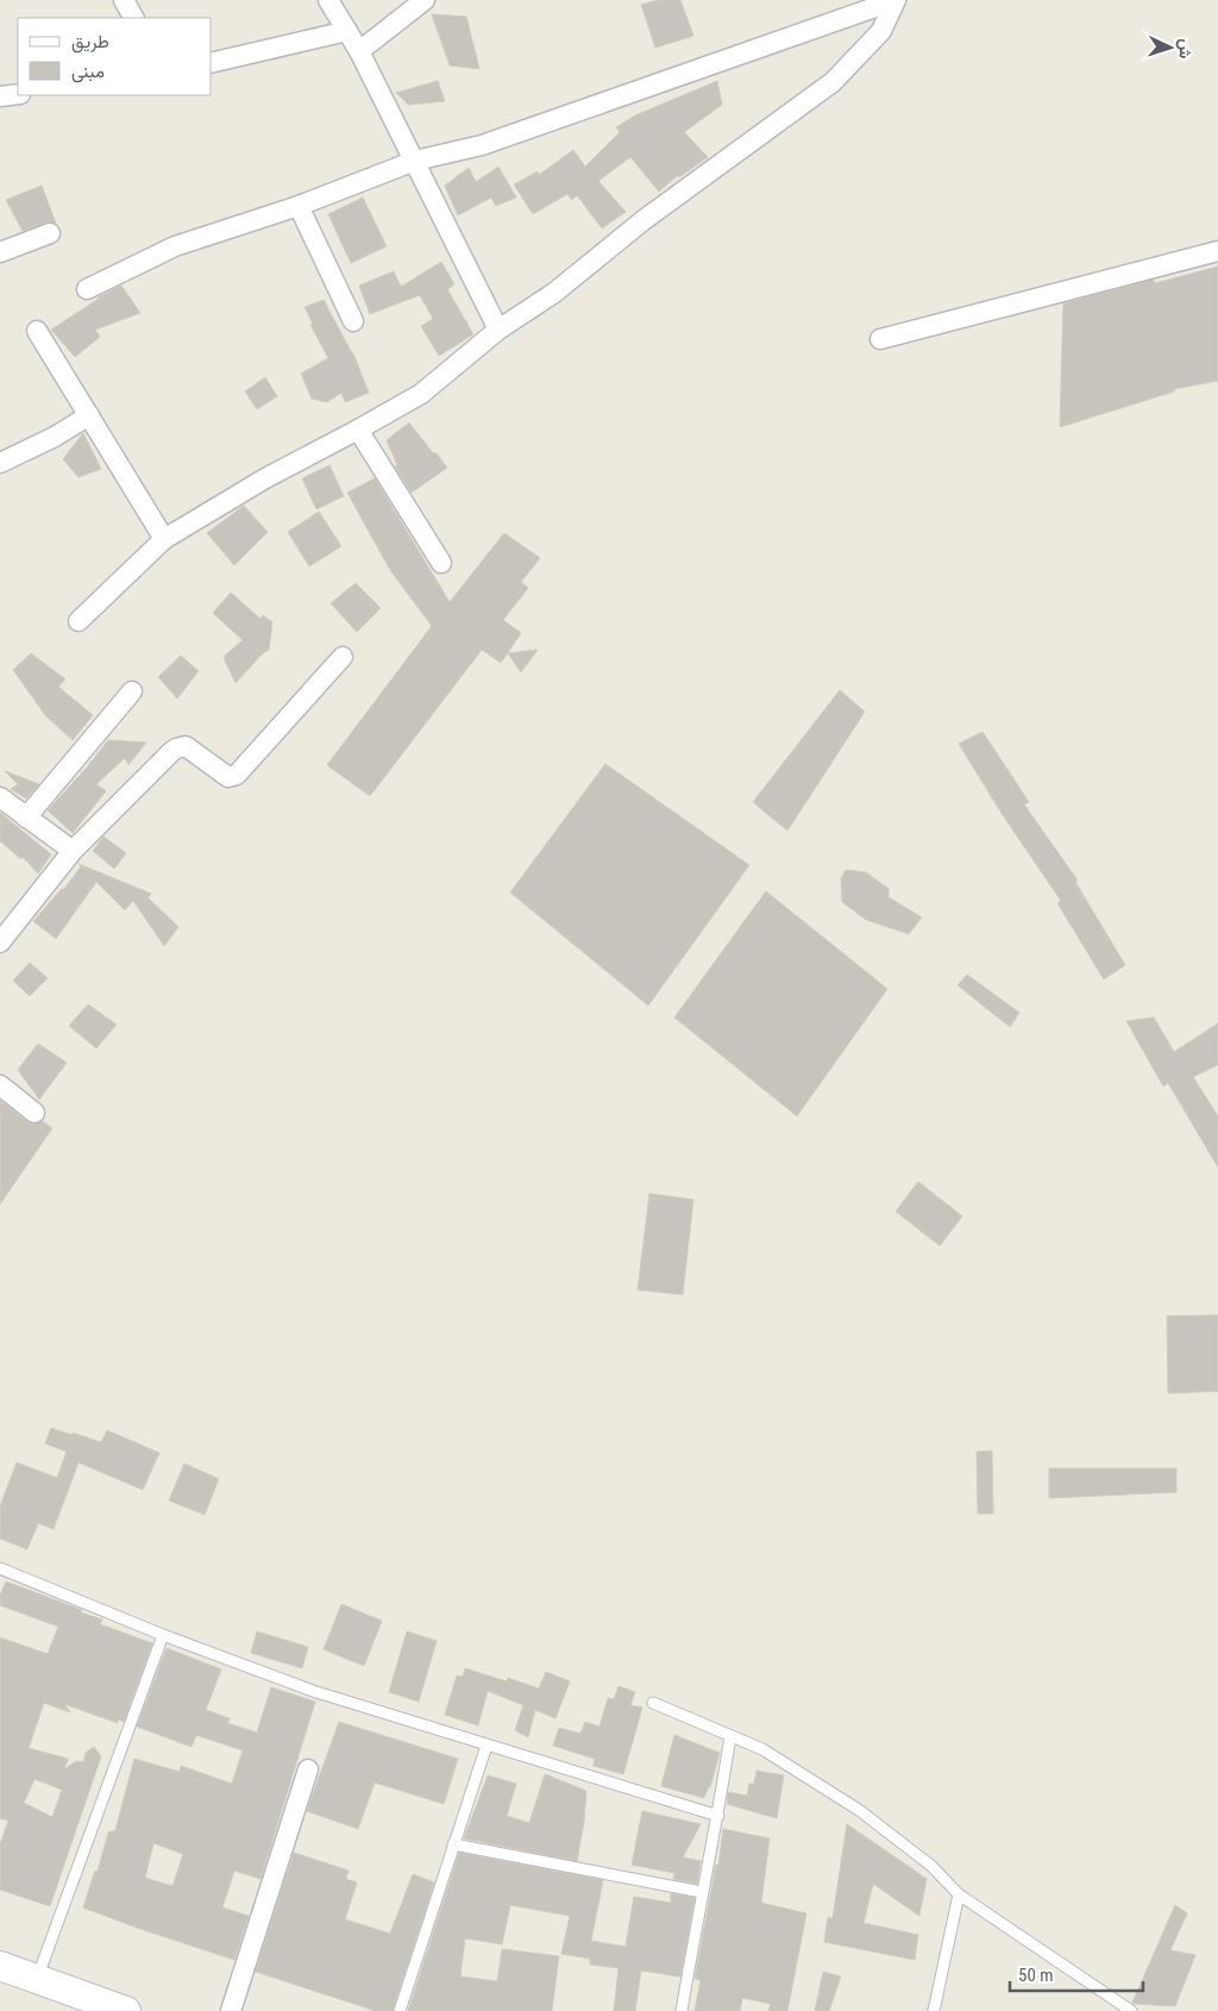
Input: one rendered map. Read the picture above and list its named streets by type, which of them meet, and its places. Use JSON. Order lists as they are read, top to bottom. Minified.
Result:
{"legend":["طريق","مبنى"],"scale_bar":"50 m","north":"right"}
